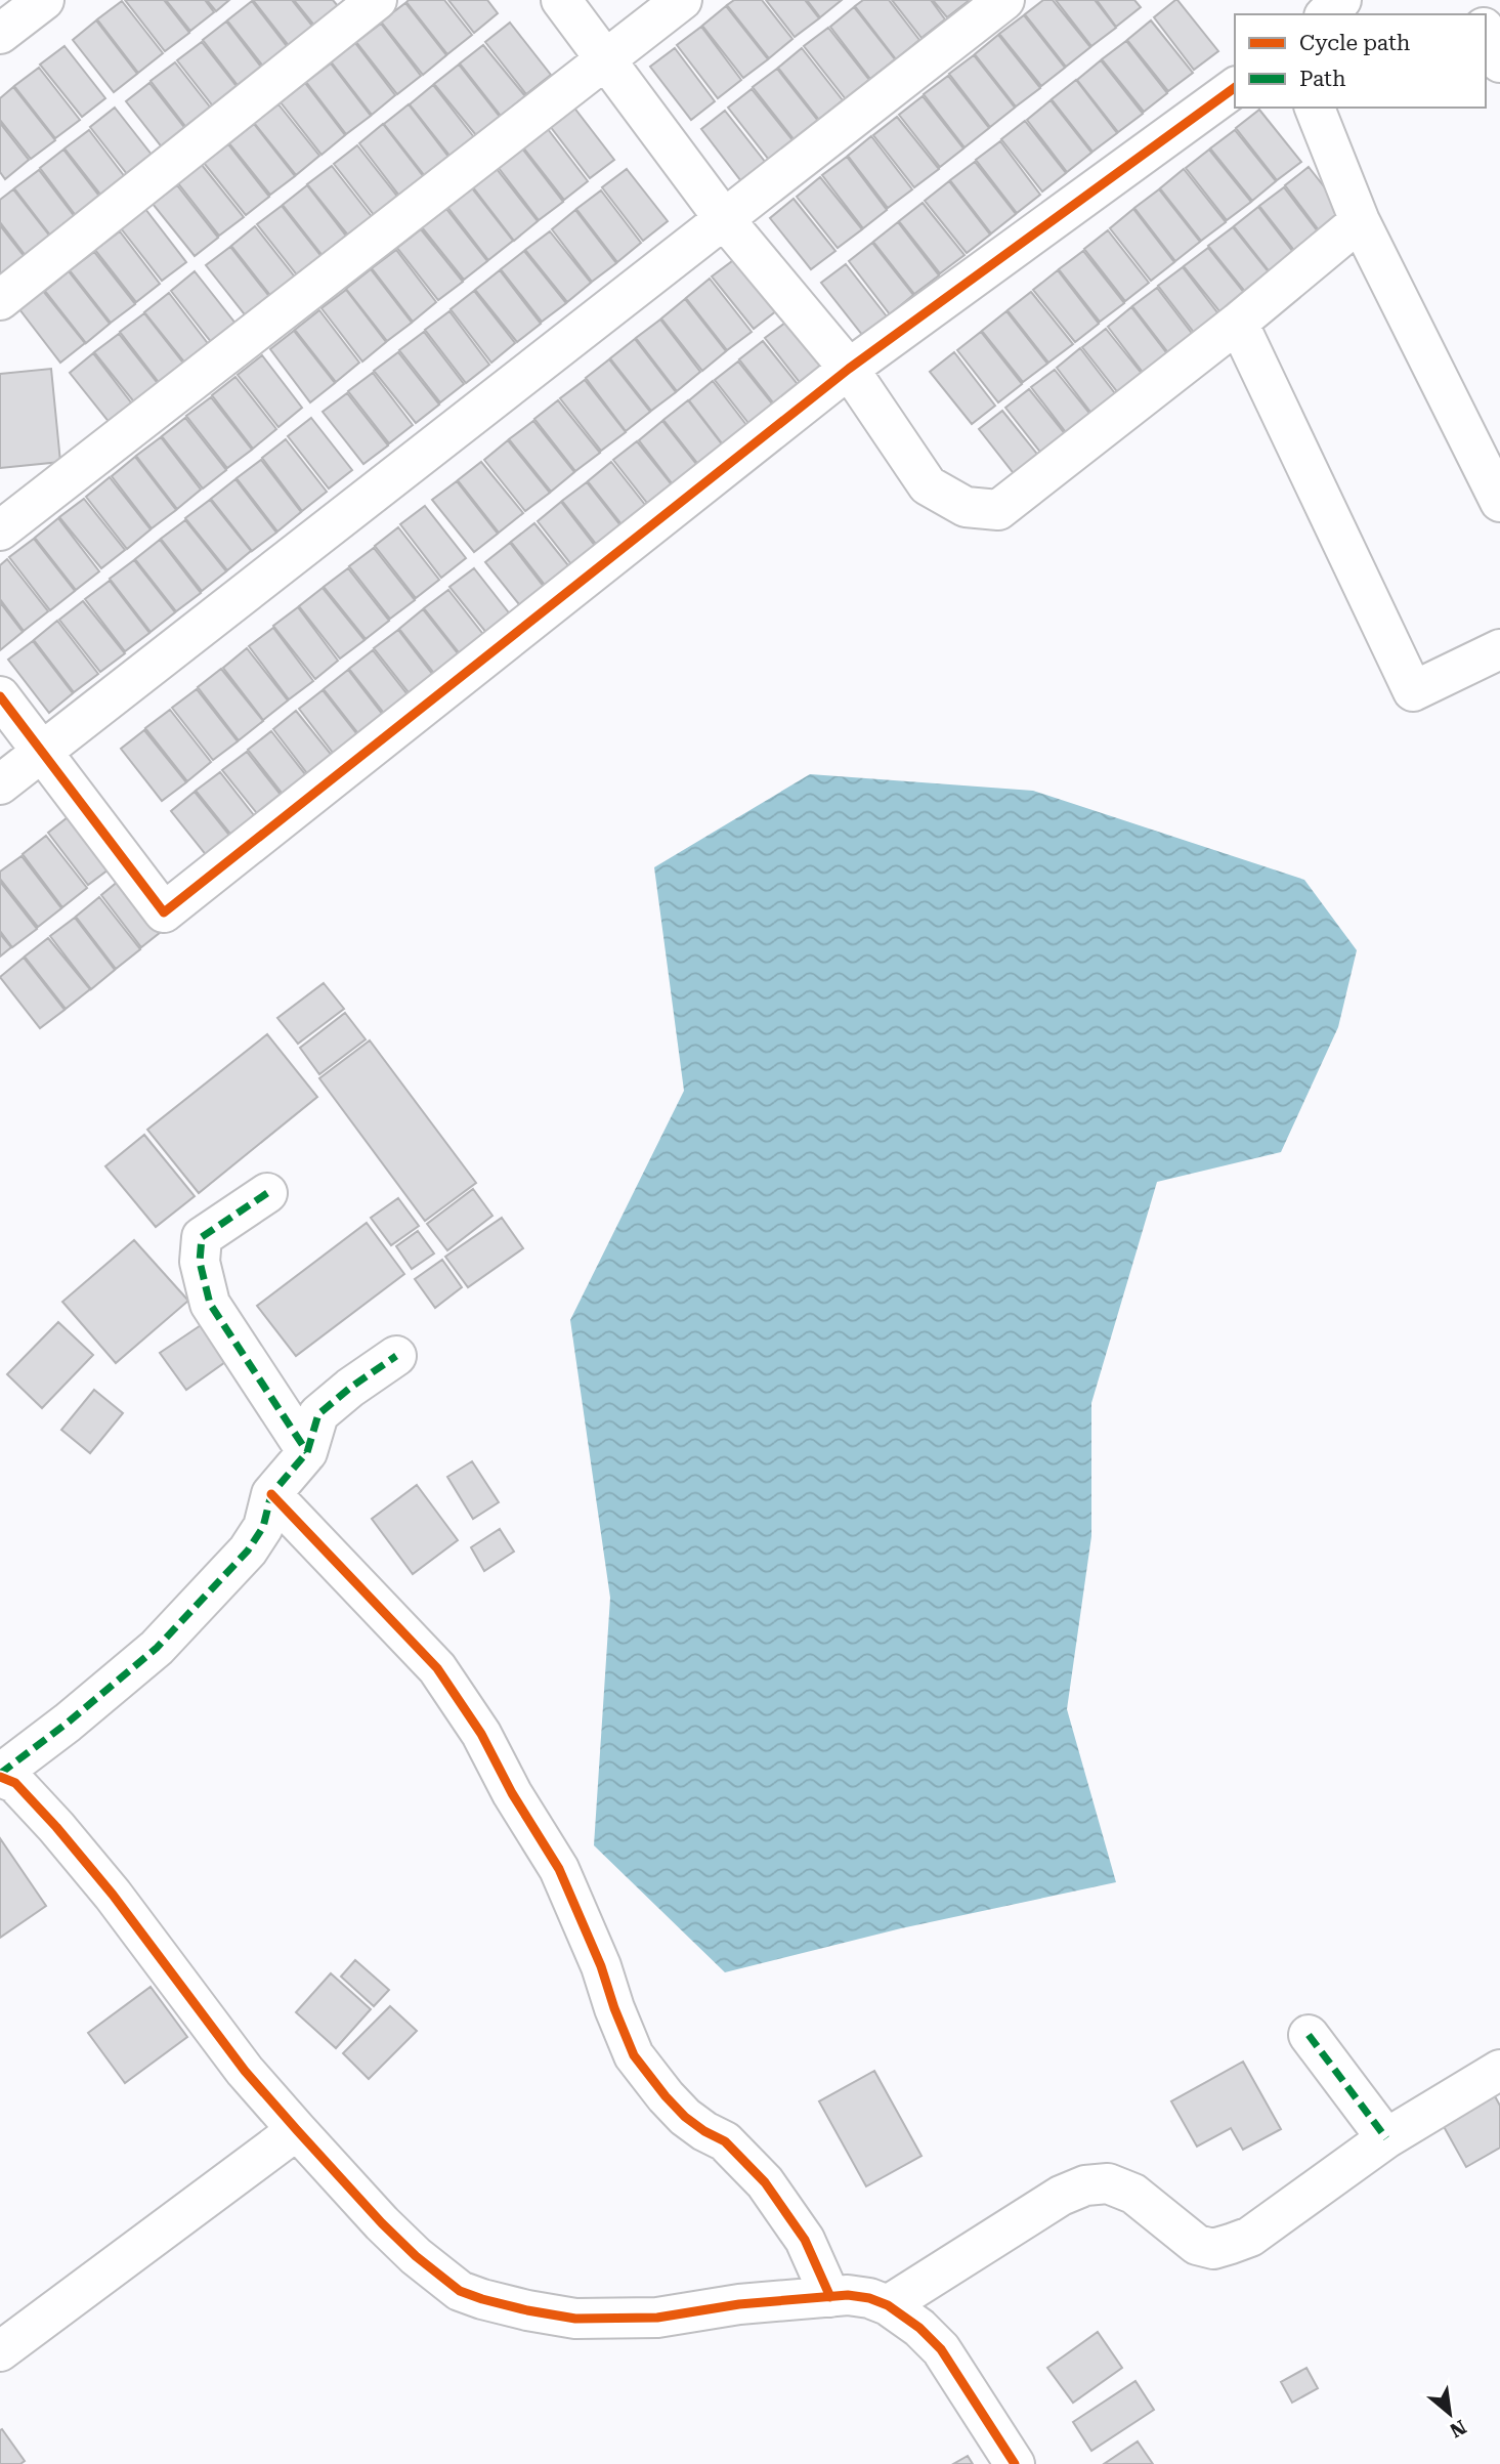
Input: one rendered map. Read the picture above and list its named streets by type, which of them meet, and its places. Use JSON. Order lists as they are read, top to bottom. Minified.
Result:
{"legend":["Cycle path","Path"],"north":"bottom right"}
